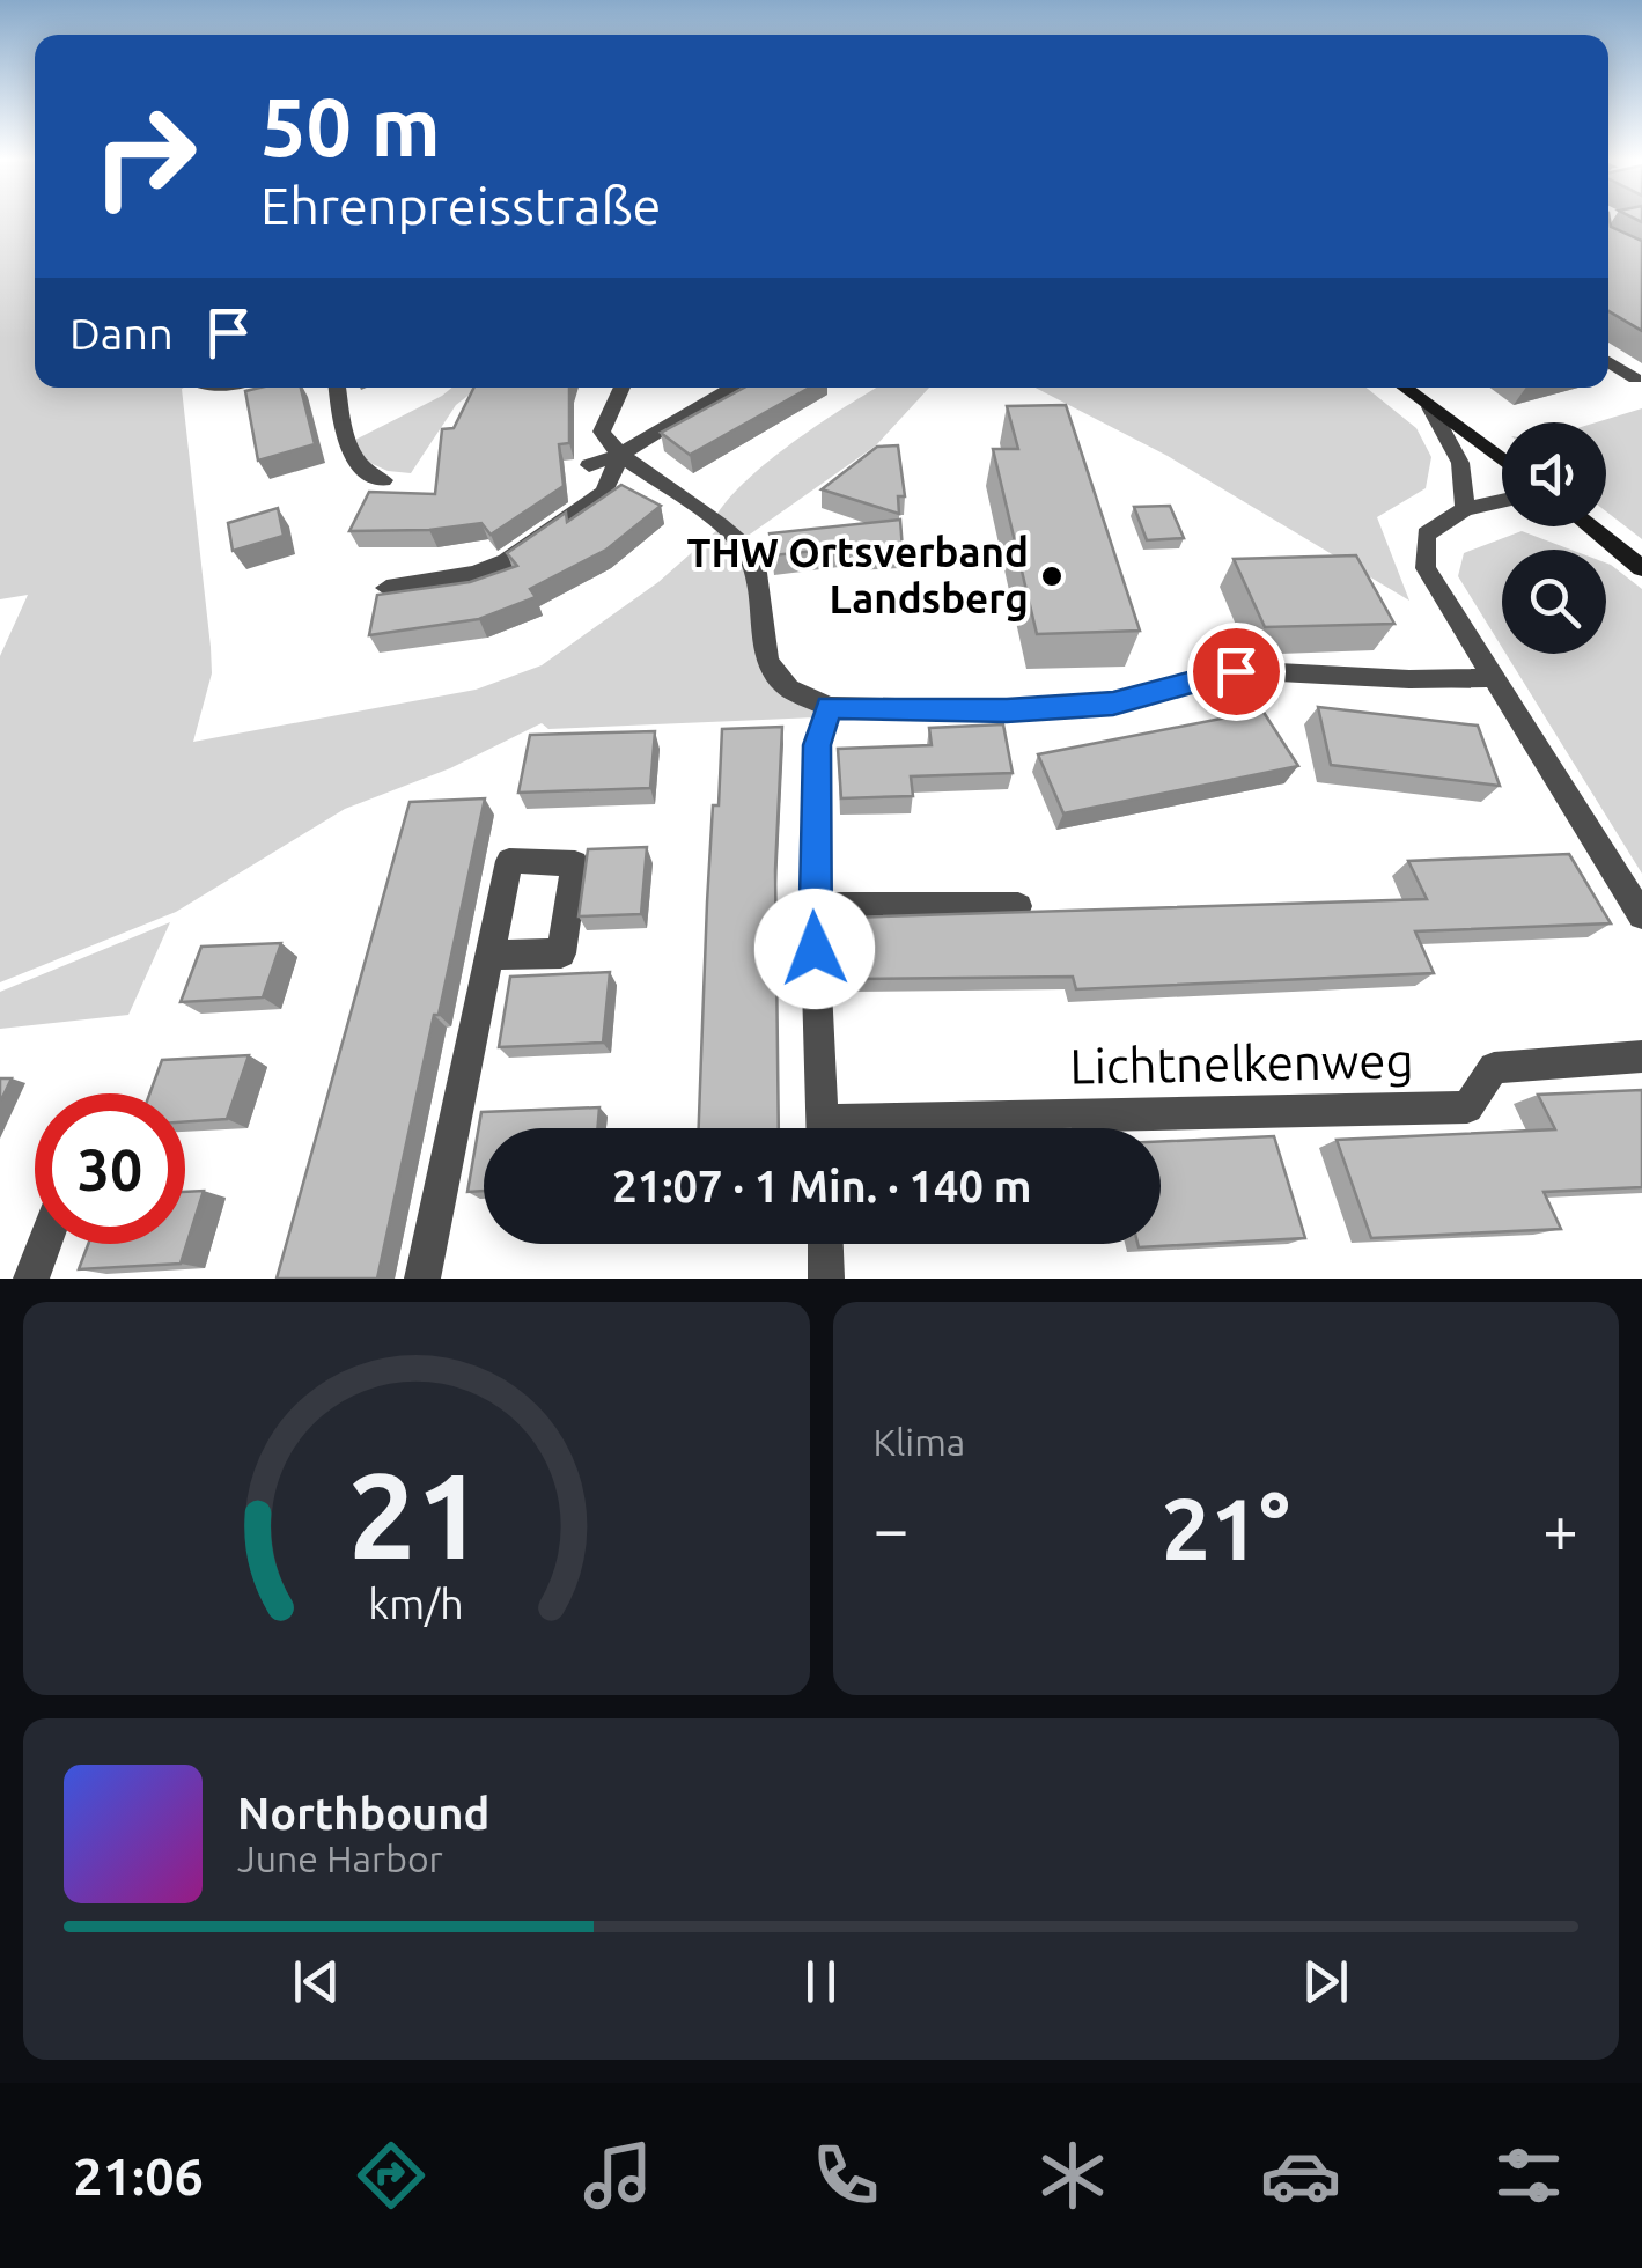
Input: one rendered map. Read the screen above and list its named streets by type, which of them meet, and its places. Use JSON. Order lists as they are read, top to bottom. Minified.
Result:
{"streets":{"street":["Lichtnelkenweg"]},"places":["THW Ortsverband Landsberg"],"page":{"turn":["50 m","Ehrenpreisstraße"],"then":"Dann","limit":"30","trip":"21:07 · 1 Min. · 140 m","tile":"Klima","heat":["−","21°","+"],"song":["Northbound","June Harbor"],"tabs":"21:06","gauge":["21","km/h"]}}
